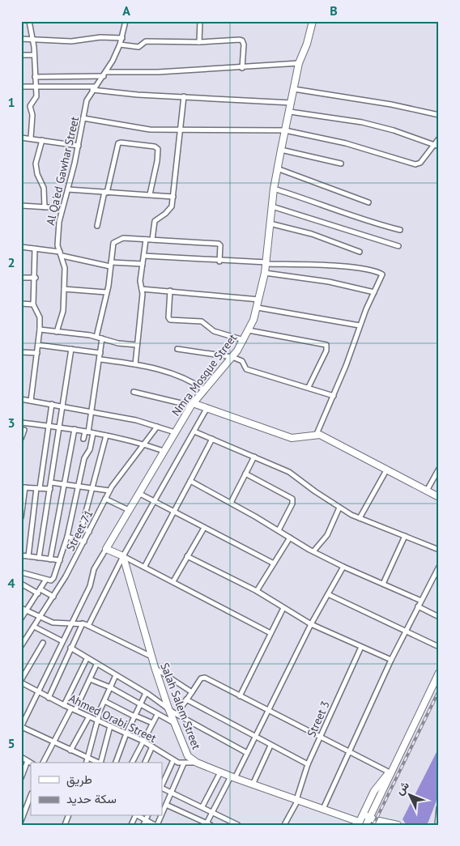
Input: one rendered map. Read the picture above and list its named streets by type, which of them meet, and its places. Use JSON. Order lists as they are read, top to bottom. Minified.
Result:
{"streets":{"street":["Al Qa'ed Gawhar Street","Nmra Mosque Street","Street 71","Salah Salem Street","Ahmed Orabi Street","Street 3"]},"crossings":[["Nmra Mosque Street","Ahmed Orabi Street"],["Salah Salem Street","Ahmed Orabi Street"],["Salah Salem Street","Street 3"]],"legend":["طريق","سكة حديد"],"north":"top left","grid":{"columns":["A","B"],"rows":["1","2","3","4","5"]}}
